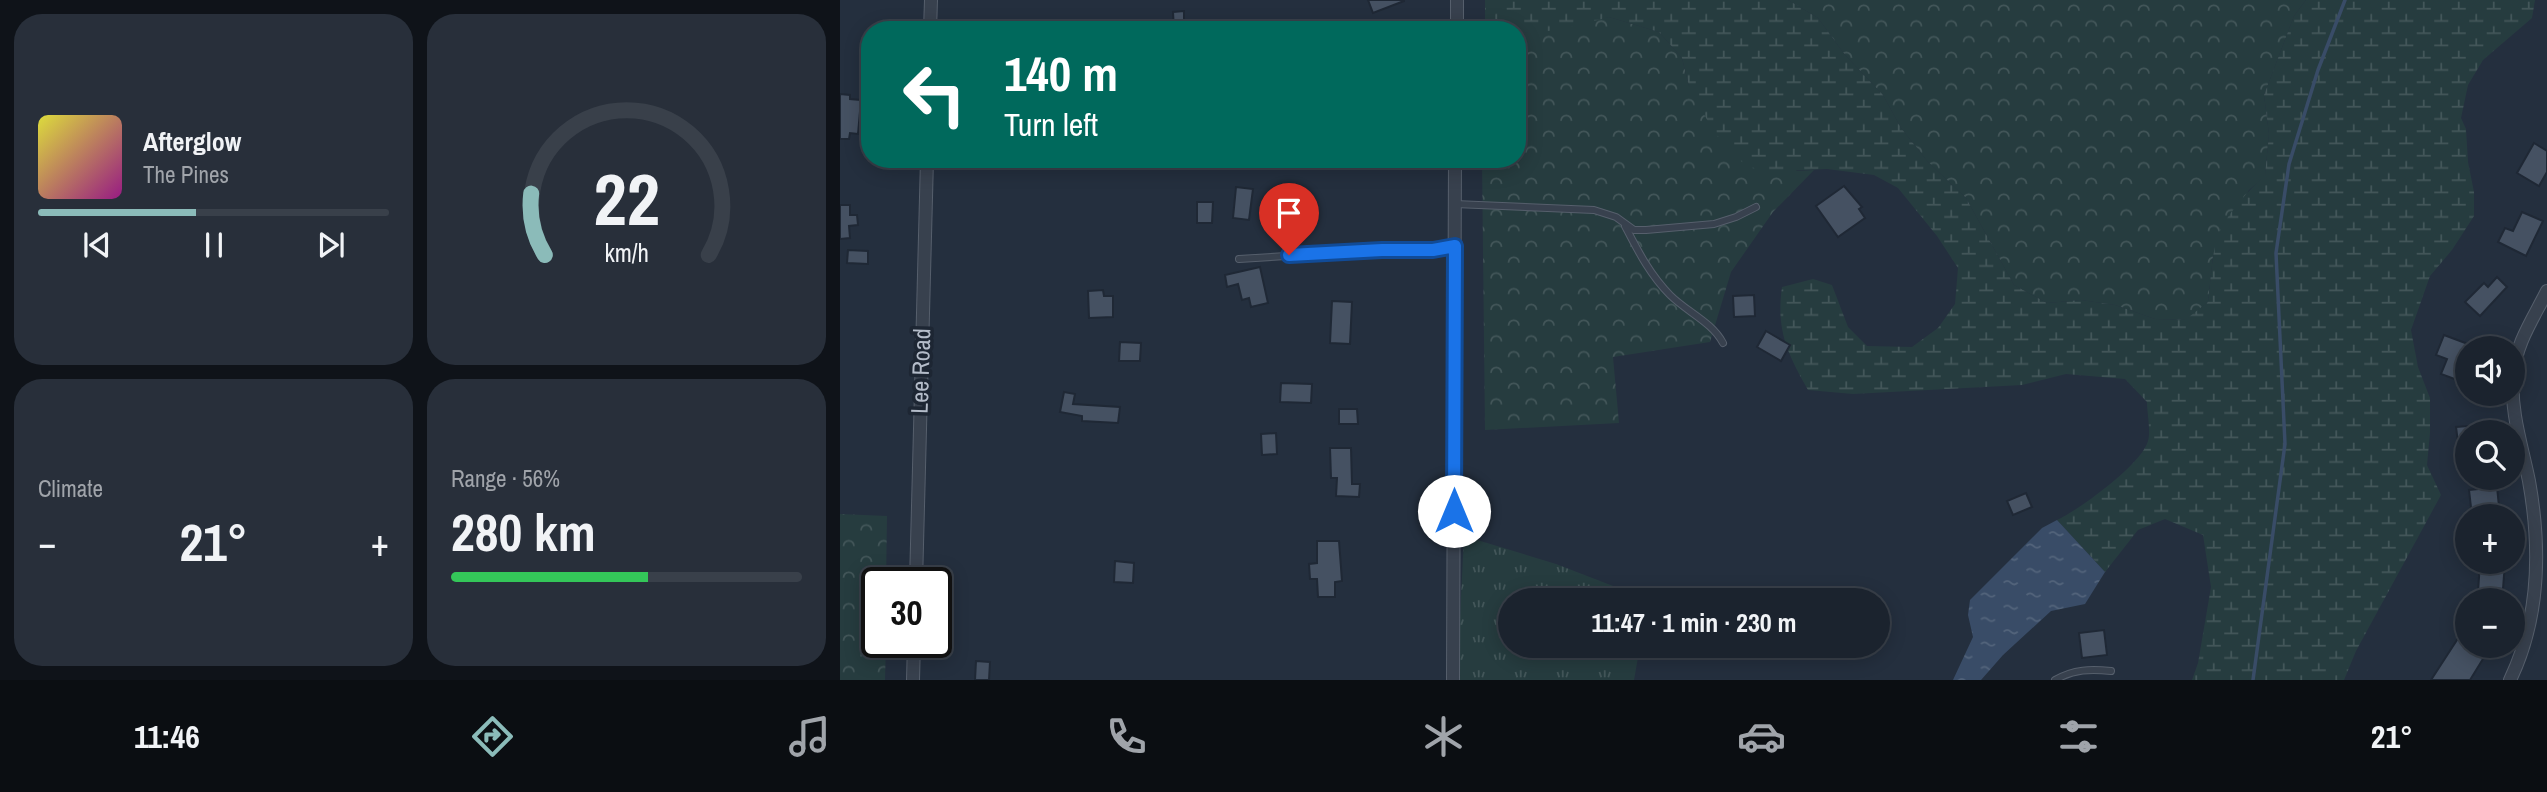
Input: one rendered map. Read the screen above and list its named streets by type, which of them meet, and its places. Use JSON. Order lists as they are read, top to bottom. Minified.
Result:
{"streets":{"street":["Lee Road"]},"page":{"turn":["140 m","Turn left"],"song":["Afterglow","The Pines"],"map_buttons":["+","−"],"tile":["Climate",["Range · 56%","280 km"]],"heat":["−","21°","+"],"limit":"30","trip":"11:47 · 1 min · 230 m","tabs":["11:46","21°"],"gauge":["22","km/h"]}}
